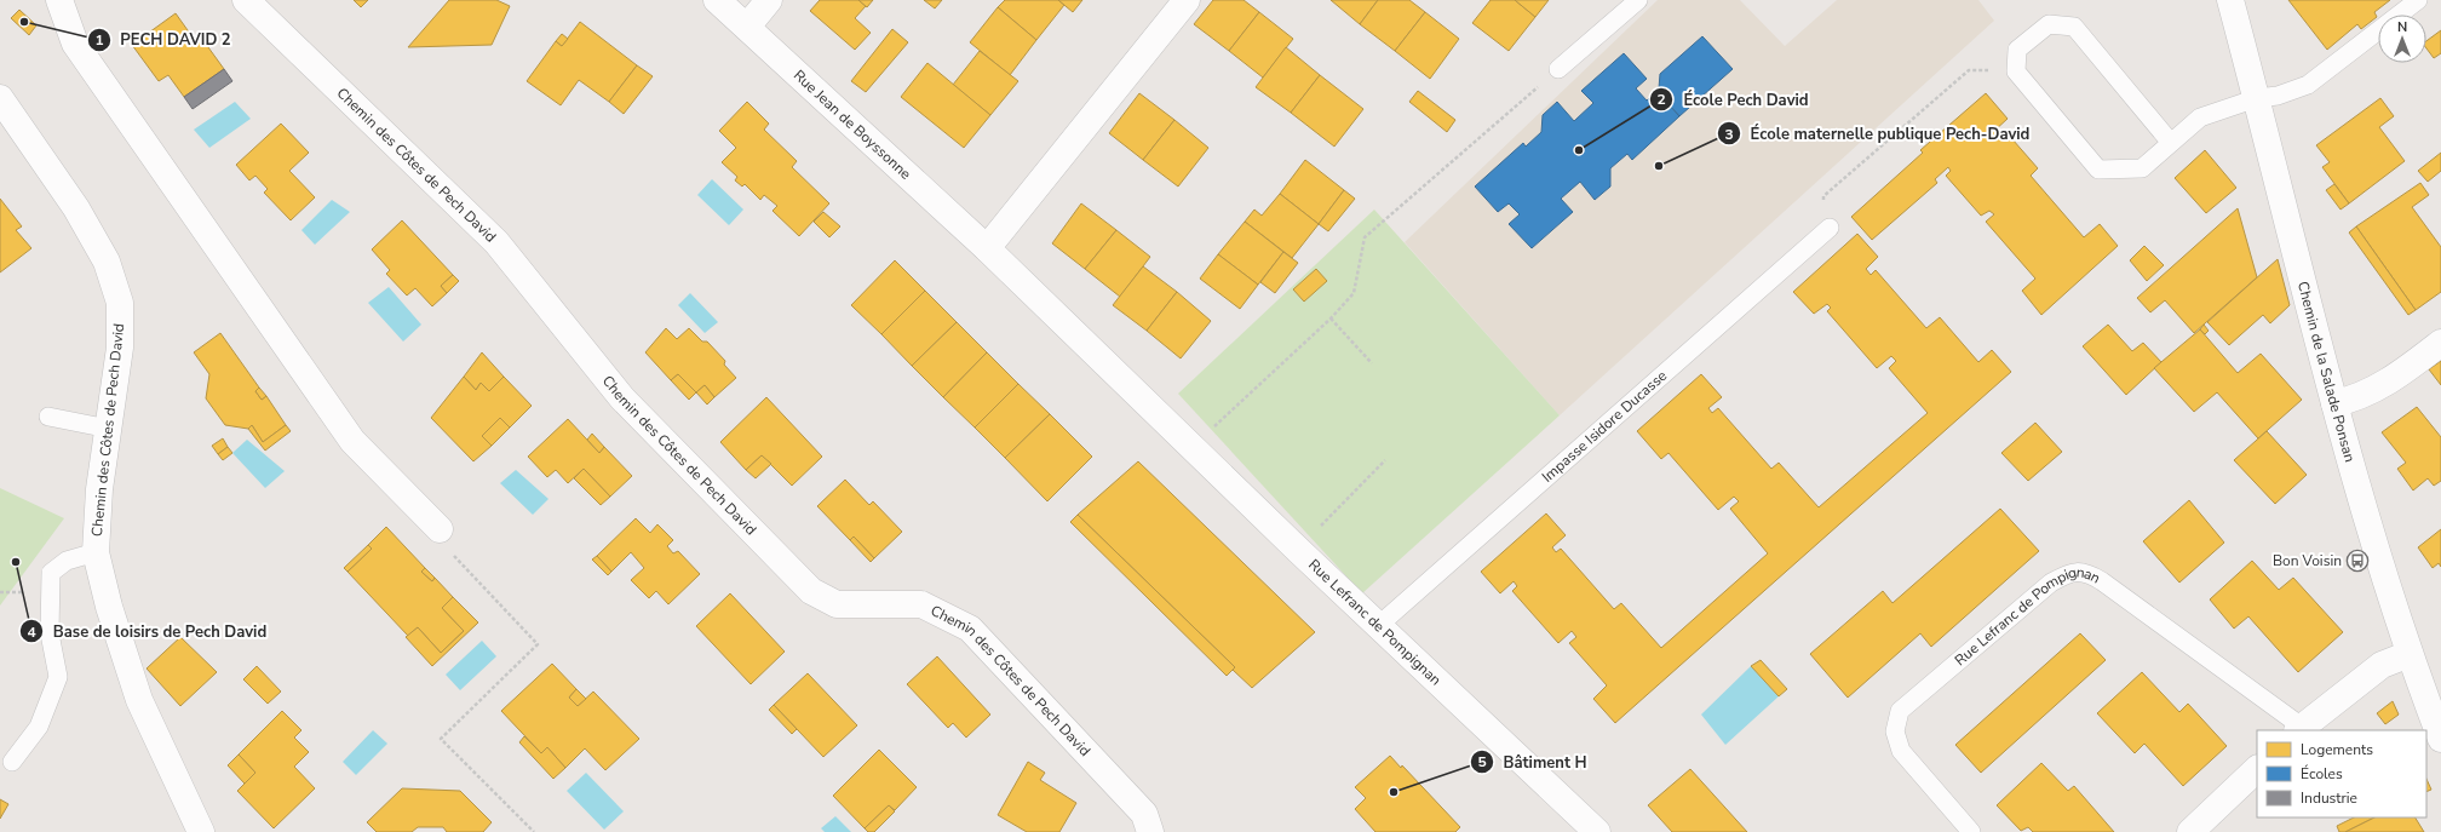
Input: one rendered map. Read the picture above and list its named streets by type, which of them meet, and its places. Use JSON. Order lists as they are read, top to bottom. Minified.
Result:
{"streets":{"street":["Rue Jean de Boyssonne","Chemin des Côtes de Pech David","Chemin de la Salade Ponsan","Rue Lefranc de Pompignan"],"lane":["Impasse Isidore Ducasse"]},"crossings":[["Rue Jean de Boyssonne","Rue Lefranc de Pompignan"],["Chemin de la Salade Ponsan","Rue Lefranc de Pompignan"],["Impasse Isidore Ducasse","Rue Lefranc de Pompignan"]],"places":{"other":["PECH DAVID 2","École Pech David","École maternelle publique Pech-David","Base de loisirs de Pech David","Bâtiment H"],"bus stop":["Bon Voisin"]},"legend":["Logements","Écoles","Industrie"],"north":"top"}
